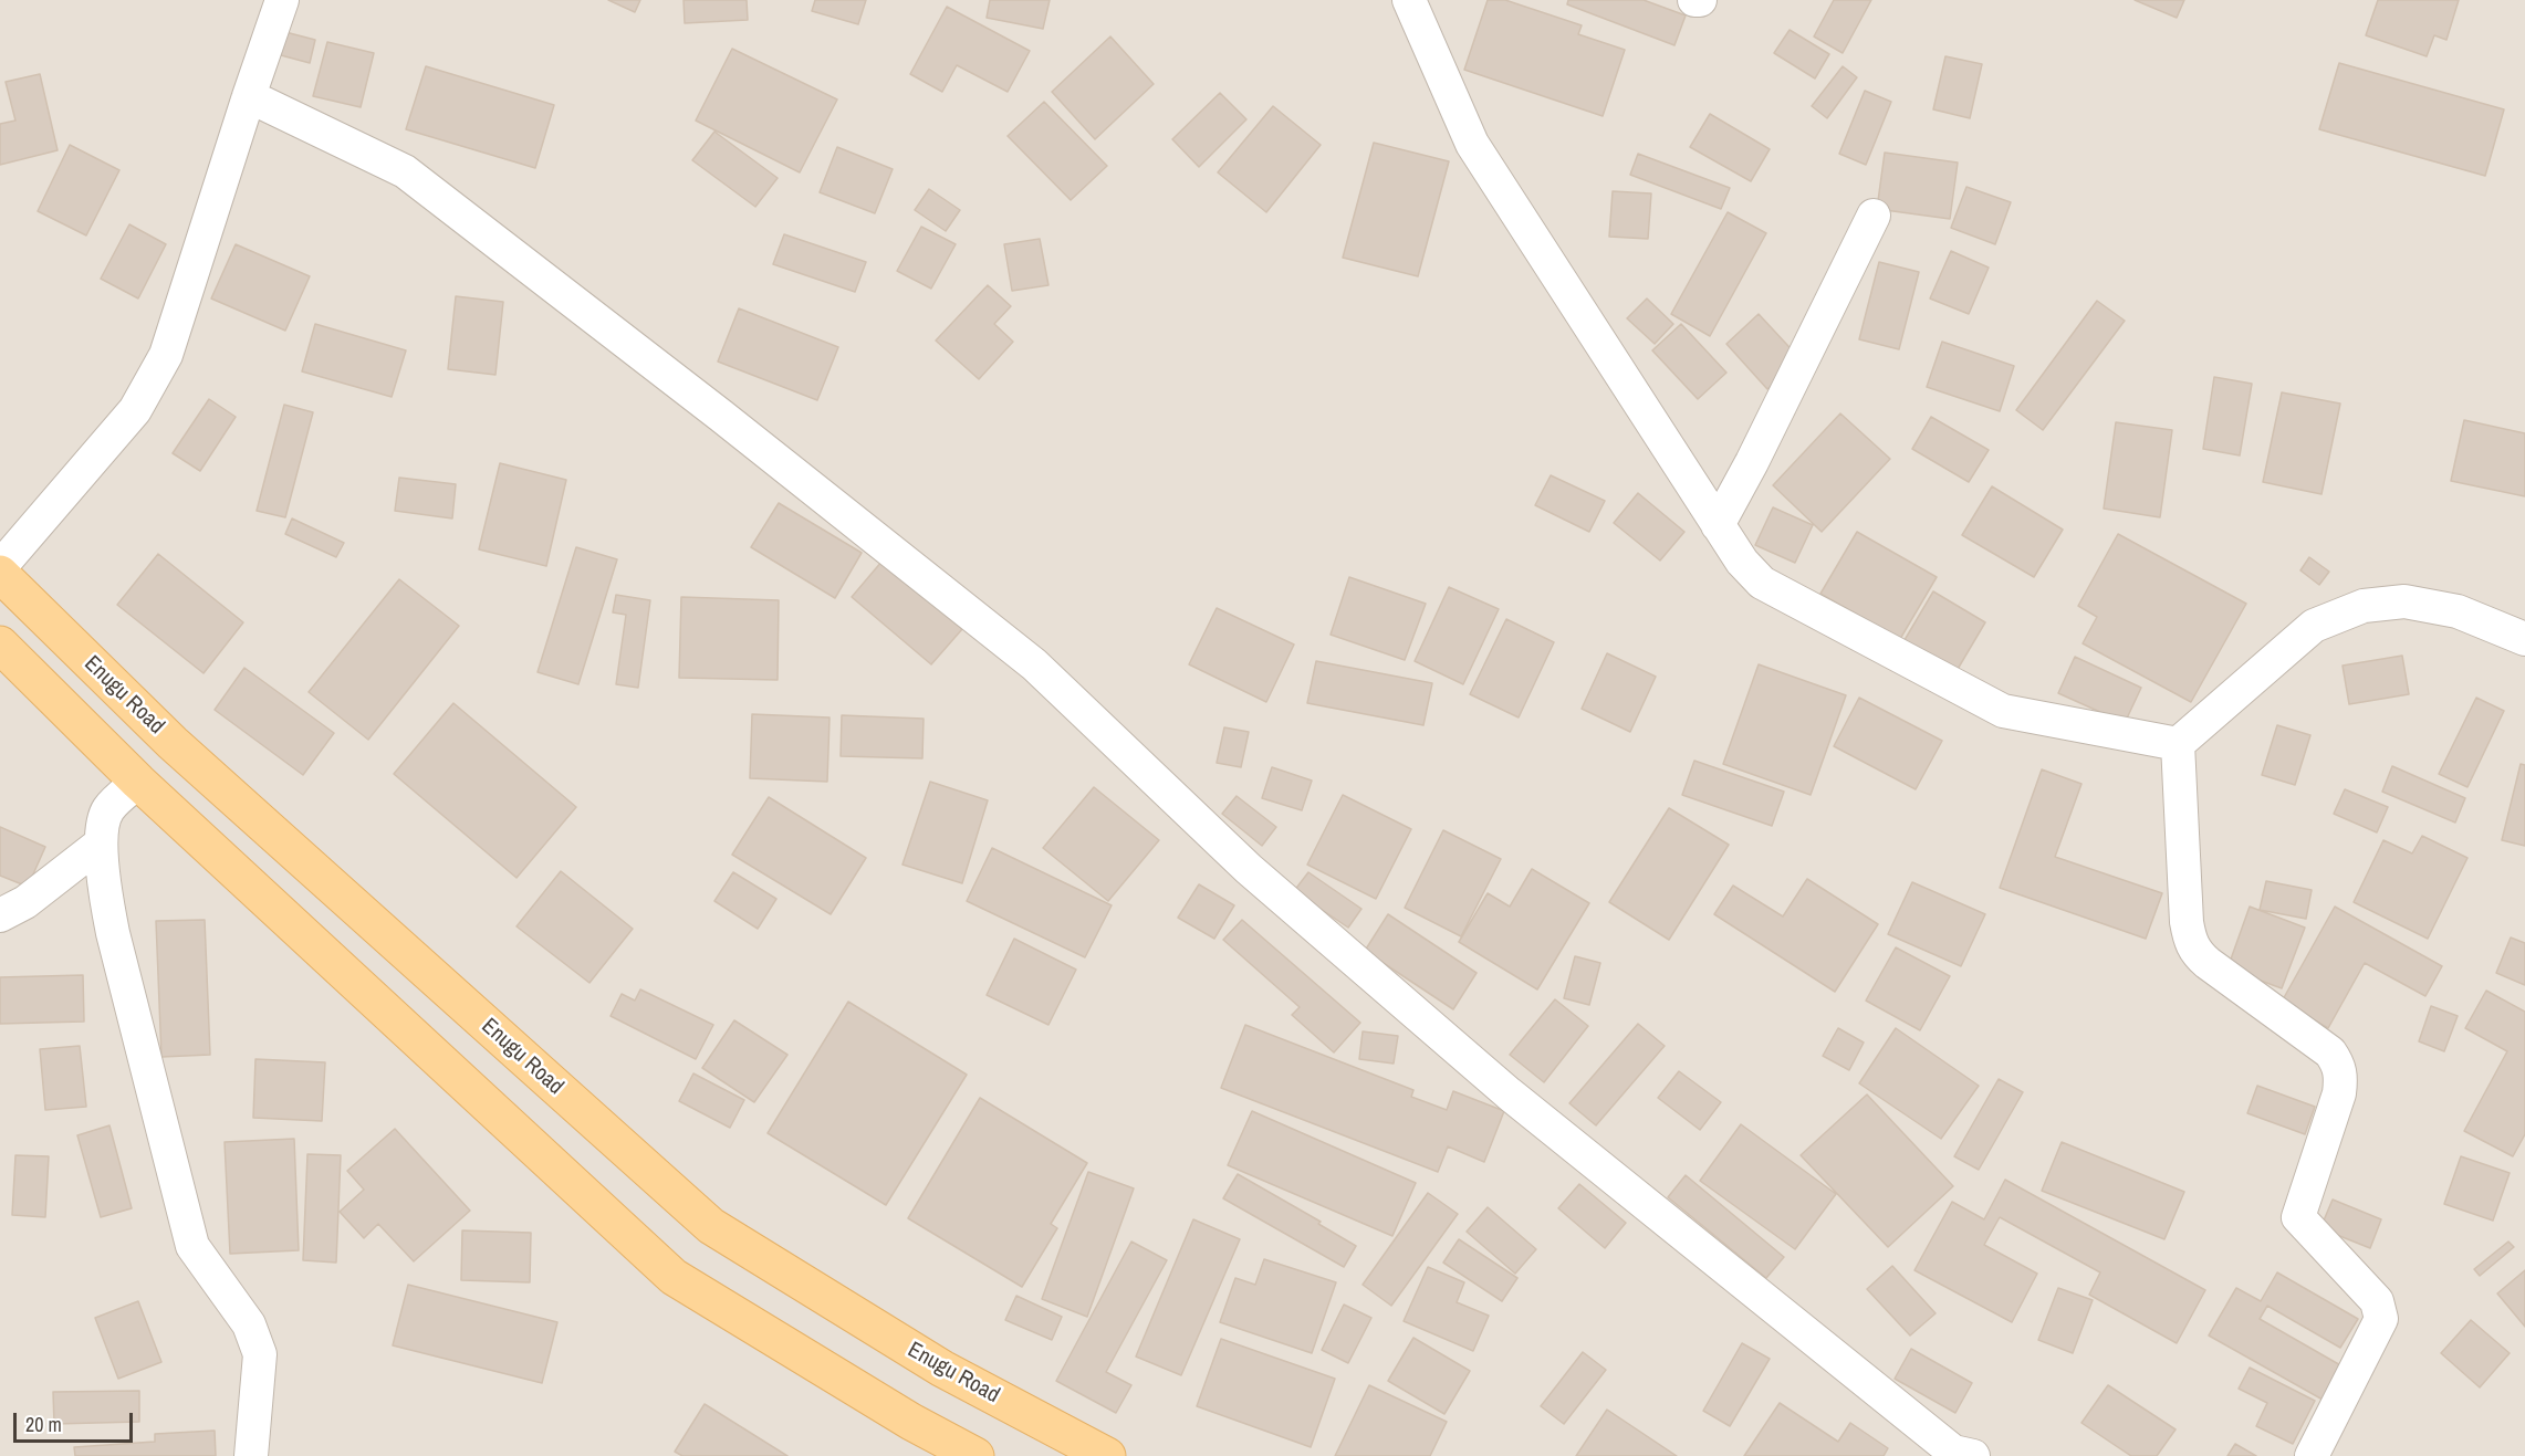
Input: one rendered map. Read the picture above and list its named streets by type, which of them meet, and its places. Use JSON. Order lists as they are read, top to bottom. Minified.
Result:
{"streets":{"main road":["Enugu Road"]},"scale_bar":"20 m"}
